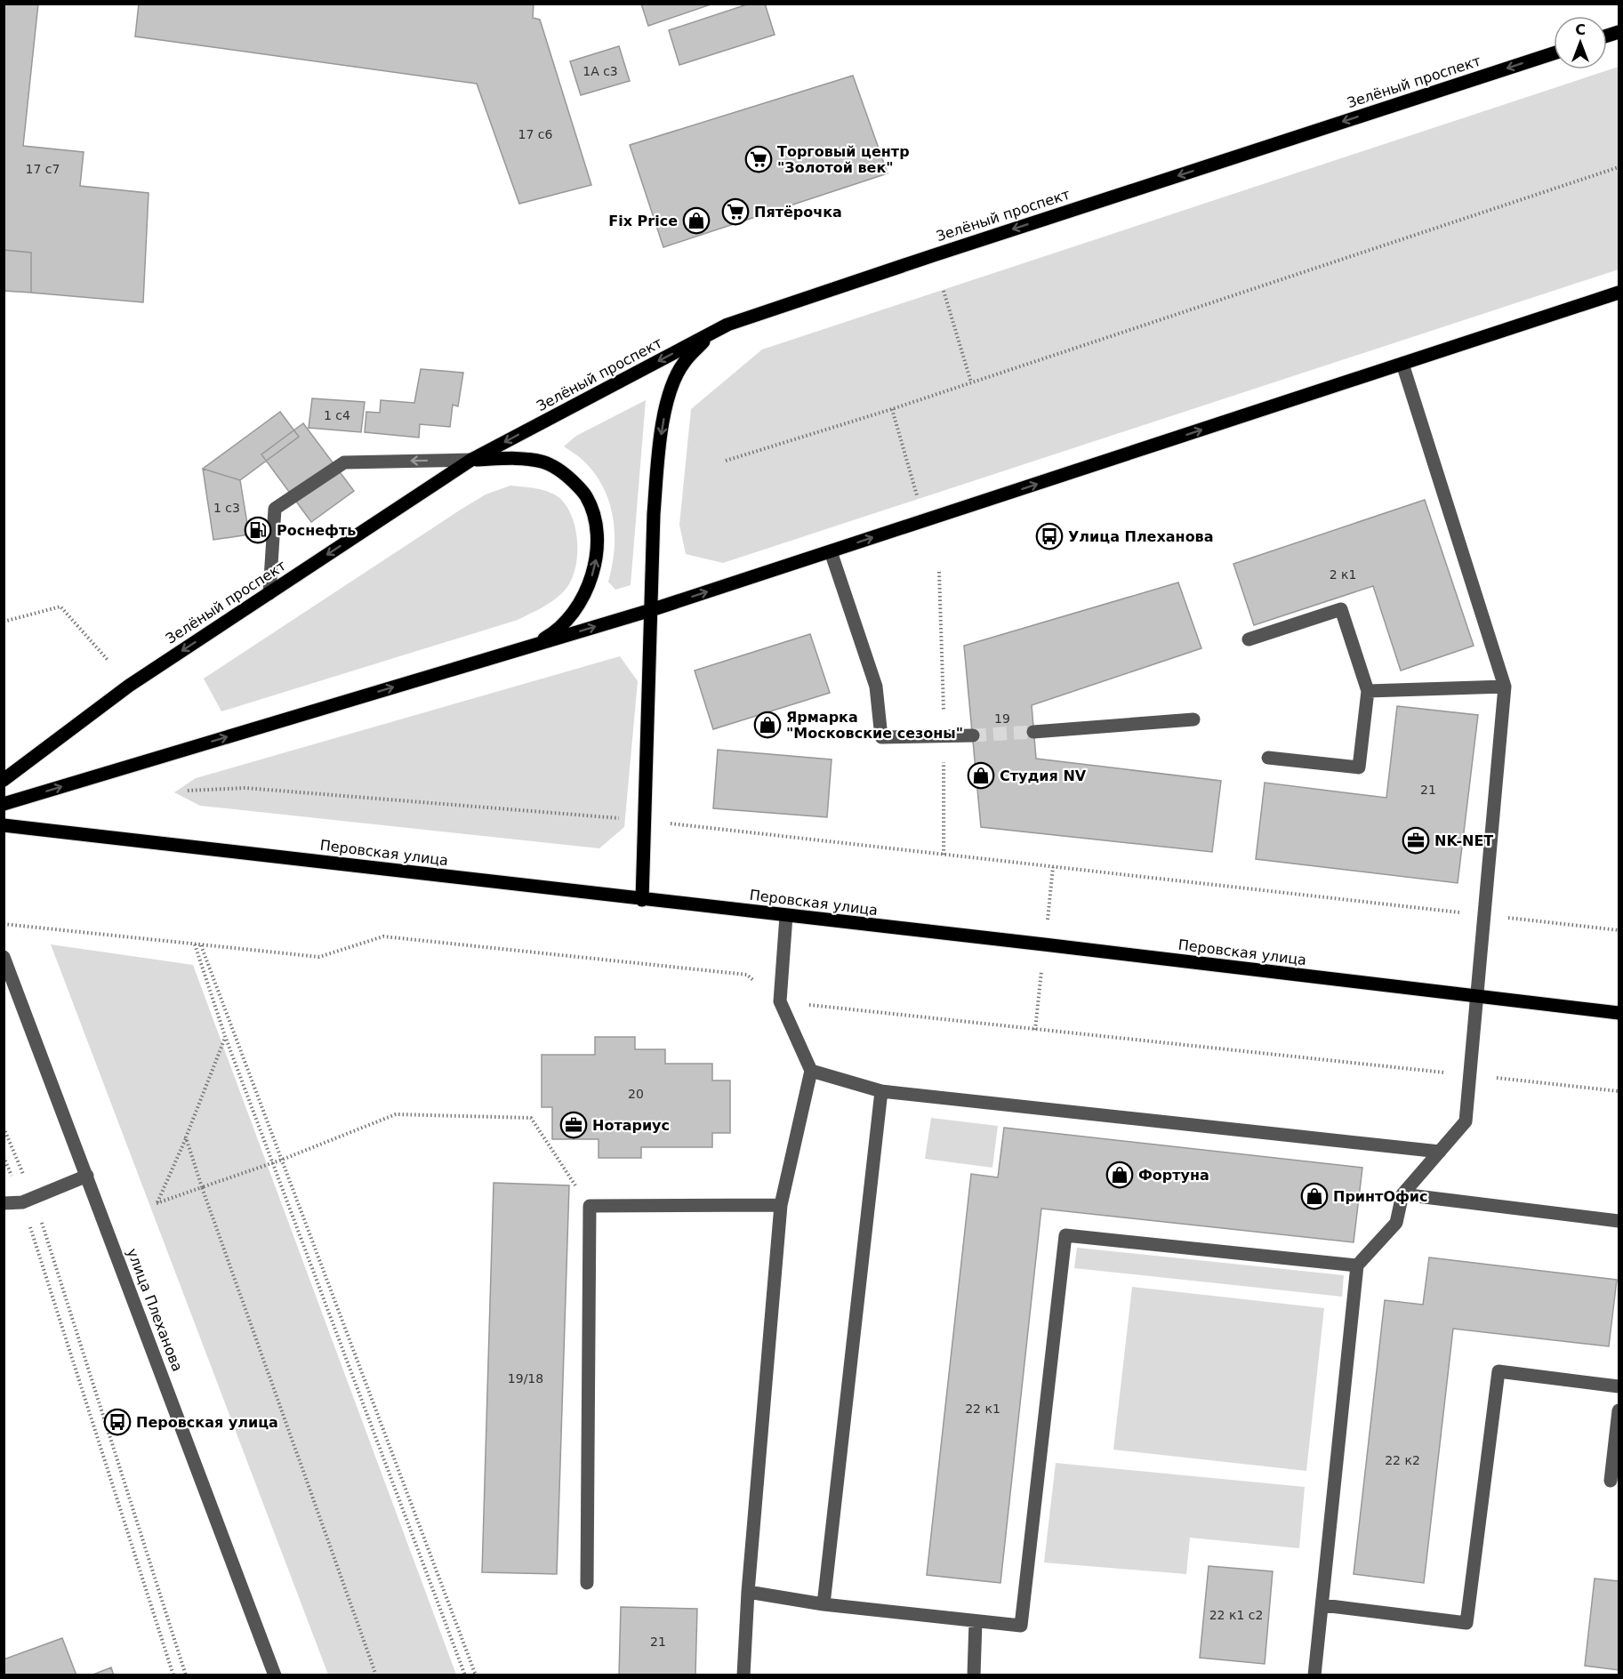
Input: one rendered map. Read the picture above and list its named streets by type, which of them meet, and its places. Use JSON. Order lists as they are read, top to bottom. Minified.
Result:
{"streets":{"main road":["Зелёный проспект","Перовская улица"],"street":["улица Плеханова"]},"one_way":["Зелёный проспект"],"places":{"supermarket":["Торговый центр \"Золотой век\"","Пятёрочка"],"shop":["Fix Price","Ярмарка \"Московские сезоны\"","Студия NV","Фортуна","ПринтОфис"],"fuel station":["Роснефть"],"bus stop":["Улица Плеханова","Перовская улица"],"office":["NK-NET","Нотариус"]},"house_numbers":["1А с3","17 с6","17 с7","1 с4","1 с3","2 к1","19","21","20","19/18","22 к1","22 к2","22 к1 с2","21"],"north":"top"}
